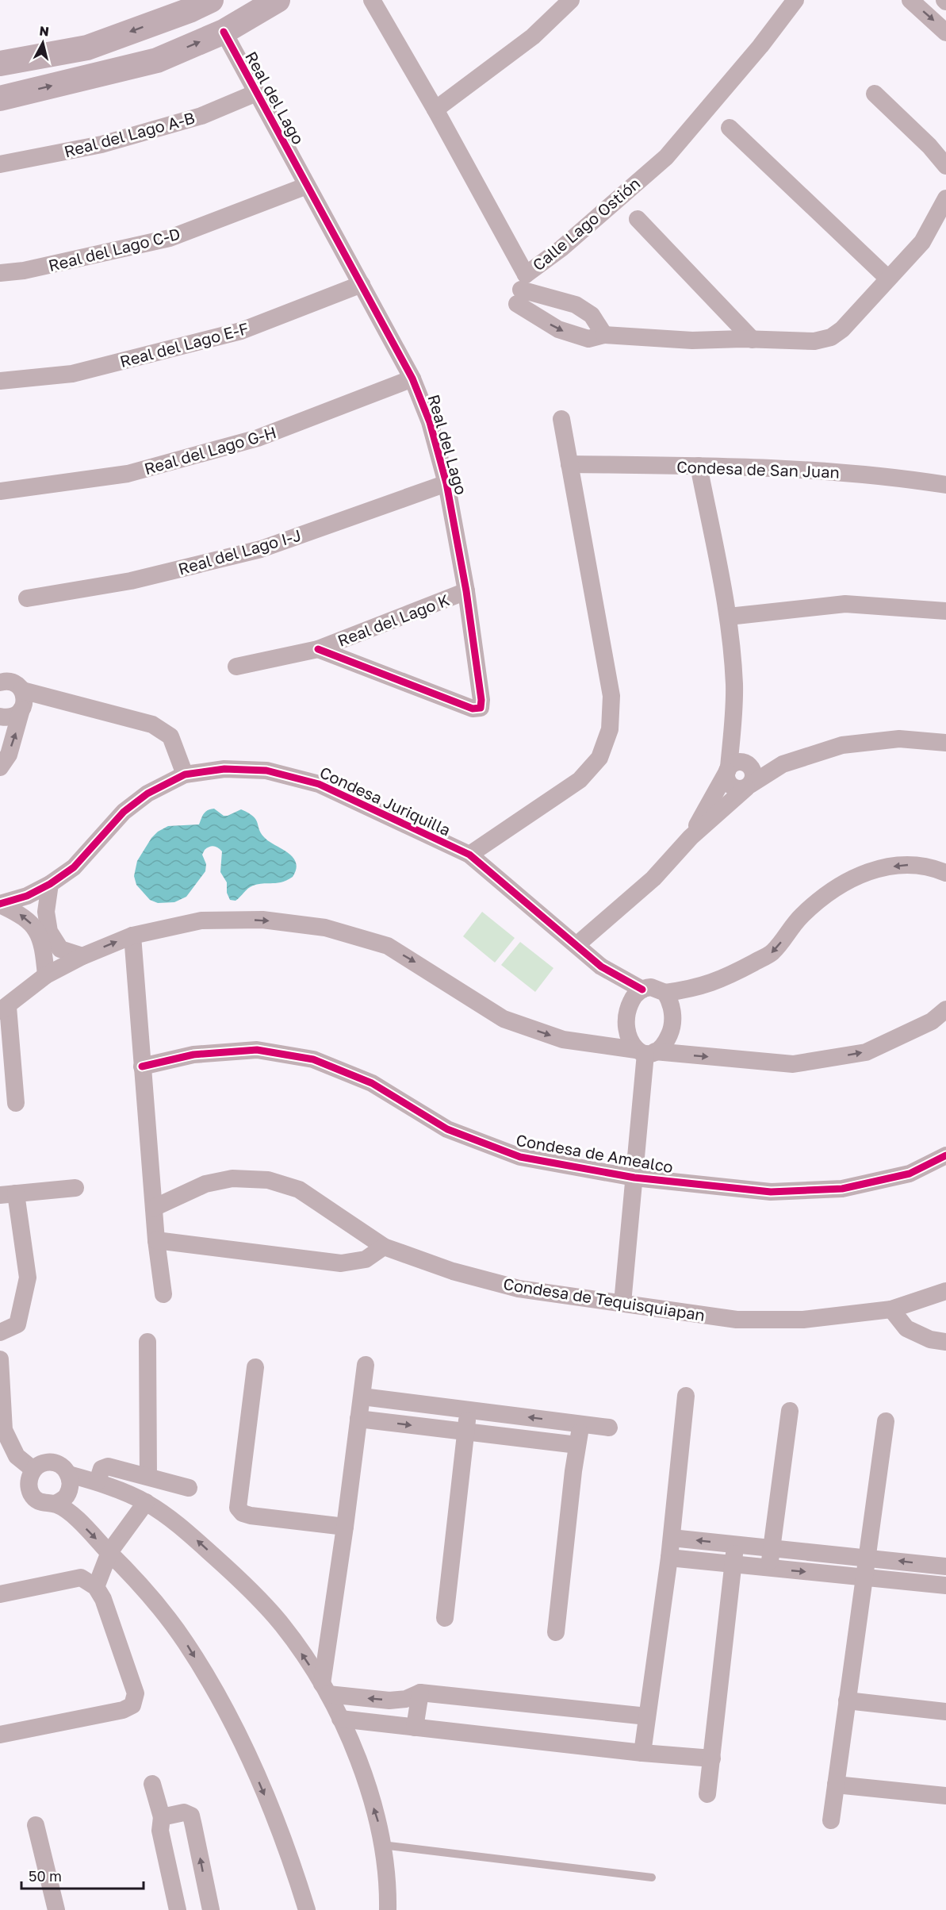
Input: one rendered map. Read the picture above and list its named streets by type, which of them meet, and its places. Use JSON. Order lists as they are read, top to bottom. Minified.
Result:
{"streets":{"street":["Real del Lago","Real del Lago A-B","Calle Lago Ostión","Real del Lago C-D","Real del Lago E-F","Real del Lago G-H","Condesa de San Juan","Real del Lago I-J","Real del Lago K","Condesa Juriquilla","Condesa de Amealco","Condesa de Tequisquiapan"]},"crossings":[["Real del Lago","Real del Lago A-B"],["Real del Lago","Real del Lago C-D"],["Real del Lago","Real del Lago E-F"],["Real del Lago","Real del Lago G-H"],["Real del Lago","Real del Lago I-J"],["Real del Lago","Real del Lago K"]],"scale_bar":"50 m","north":"top"}
